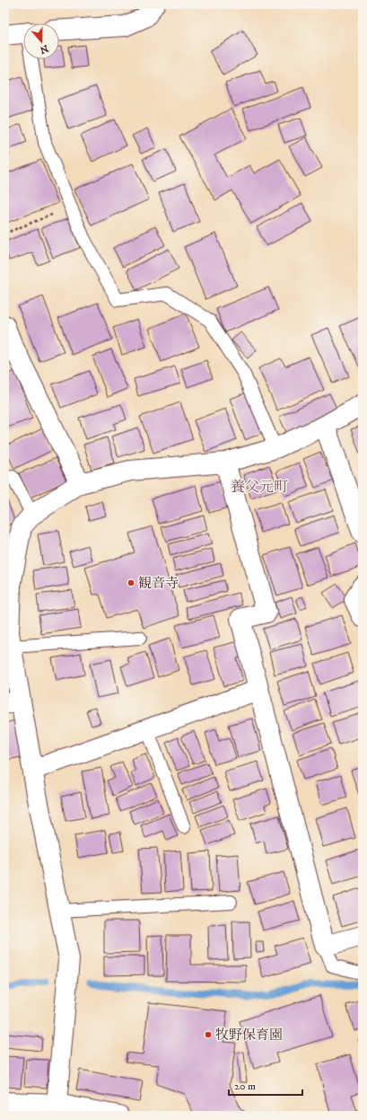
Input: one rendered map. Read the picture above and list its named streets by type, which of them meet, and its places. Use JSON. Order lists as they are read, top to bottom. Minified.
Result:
{"districts":["養父元町"],"places":["観音寺","牧野保育園"],"scale_bar":"20 m","north":"bottom"}
